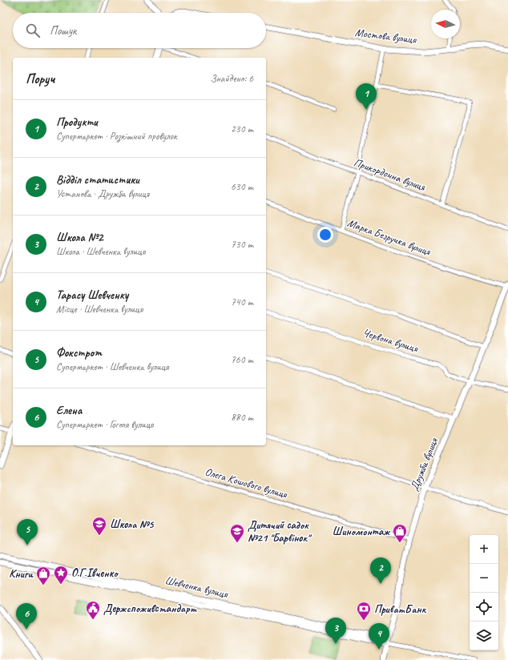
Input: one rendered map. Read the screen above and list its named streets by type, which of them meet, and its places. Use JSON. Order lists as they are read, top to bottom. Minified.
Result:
{"streets":{"street":["Мостова вулиця","Прикордонна вулиця","Марка Безручка вулиця","Червона вулиця","Дружби вулиця","Олега Кошового вулиця","Шевченка вулиця"]},"crossings":[["Марка Безручка вулиця","Дружби вулиця"],["Червона вулиця","Дружби вулиця"],["Дружби вулиця","Олега Кошового вулиця"],["Дружби вулиця","Шевченка вулиця"]],"places":{"school or university":["Школа №5","Дитячий садок №21 \"Барвінок\""],"shop":["Шиномонтаж","Книги"],"place":["О.Г.Івченко"],"public building":["Держспоживстандарт"],"bank":["ПриватБанк"]},"north":"left","page":{"search":"Пошук","heading":["Поруч","Знайдено: 6"],"pins":["1","5","2","6","3","4"],"list":[{"mark":"1","name":"Продукти","note":"Супермаркет · Розкішний провулок","value":"230 m"},{"mark":"2","name":"Відділ статистики","note":"Установа · Дружби вулиця","value":"630 m"},{"mark":"3","name":"Школа №2","note":"Школа · Шевченка вулиця","value":"730 m"},{"mark":"4","name":"Тарасу Шевченку","note":"Місце · Шевченка вулиця","value":"740 m"},{"mark":"5","name":"Фокстрот","note":"Супермаркет · Шевченка вулиця","value":"760 m"},{"mark":"6","name":"Елена","note":"Супермаркет · Гоголя вулиця","value":"880 m"}],"map_buttons":["+","−"]}}
